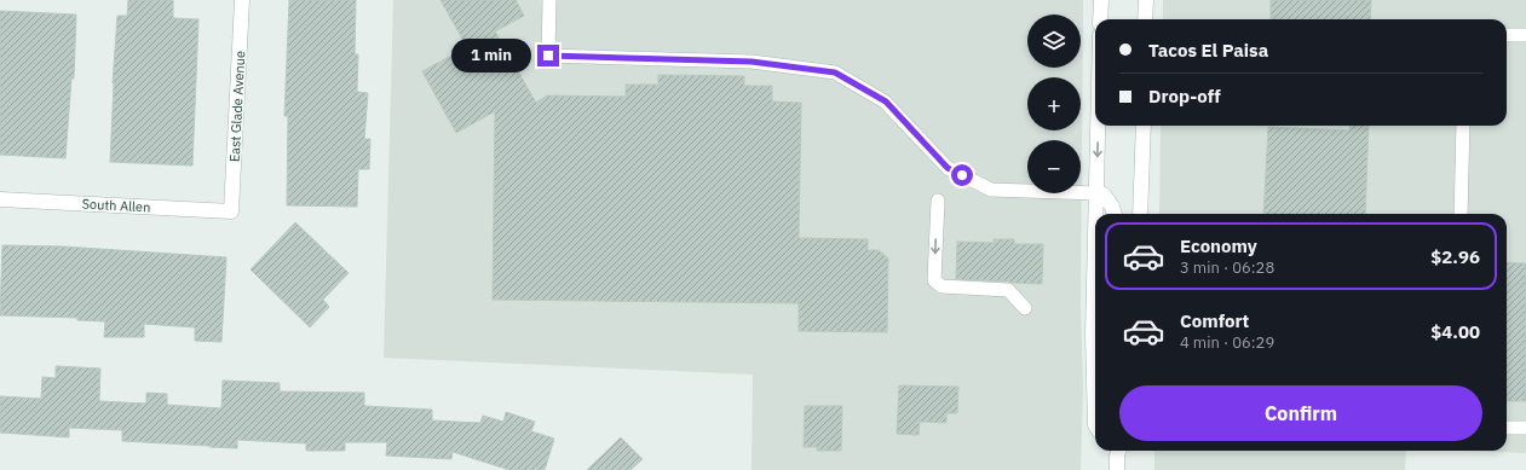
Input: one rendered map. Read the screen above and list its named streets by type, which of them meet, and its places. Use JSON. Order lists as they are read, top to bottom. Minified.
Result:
{"streets":{"main road":["East Glade Avenue","South Allen"]},"crossings":[["East Glade Avenue","South Allen"]],"page":{"map_buttons":["+","−"],"banner":["Tacos El Paisa","Drop-off"],"bubble":"1 min","list":[{"name":"Economy","note":"3 min · 06:28","value":"$2.96"},{"name":"Comfort","note":"4 min · 06:29","value":"$4.00"}],"buttons":"Confirm"}}
